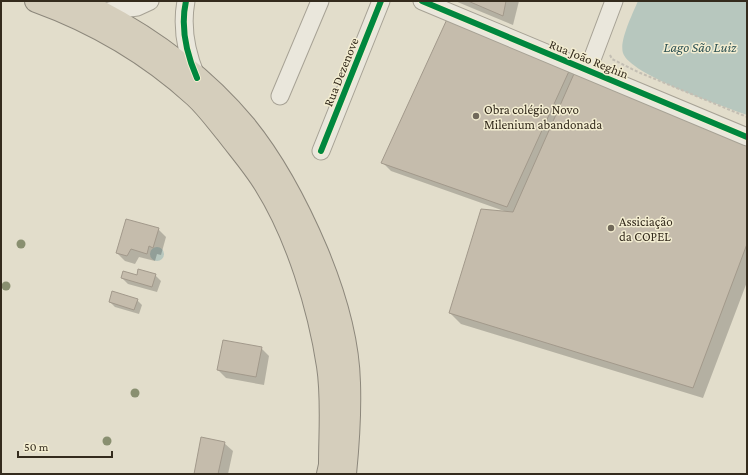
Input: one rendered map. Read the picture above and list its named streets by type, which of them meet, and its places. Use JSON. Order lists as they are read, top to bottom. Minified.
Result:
{"streets":{"street":["Rua João Reghin","Rua Dezenove"]},"water":["Lago São Luiz"],"places":["Obra colégio Novo Milenium abandonada","Assiciação da COPEL"],"scale_bar":"50 m"}
